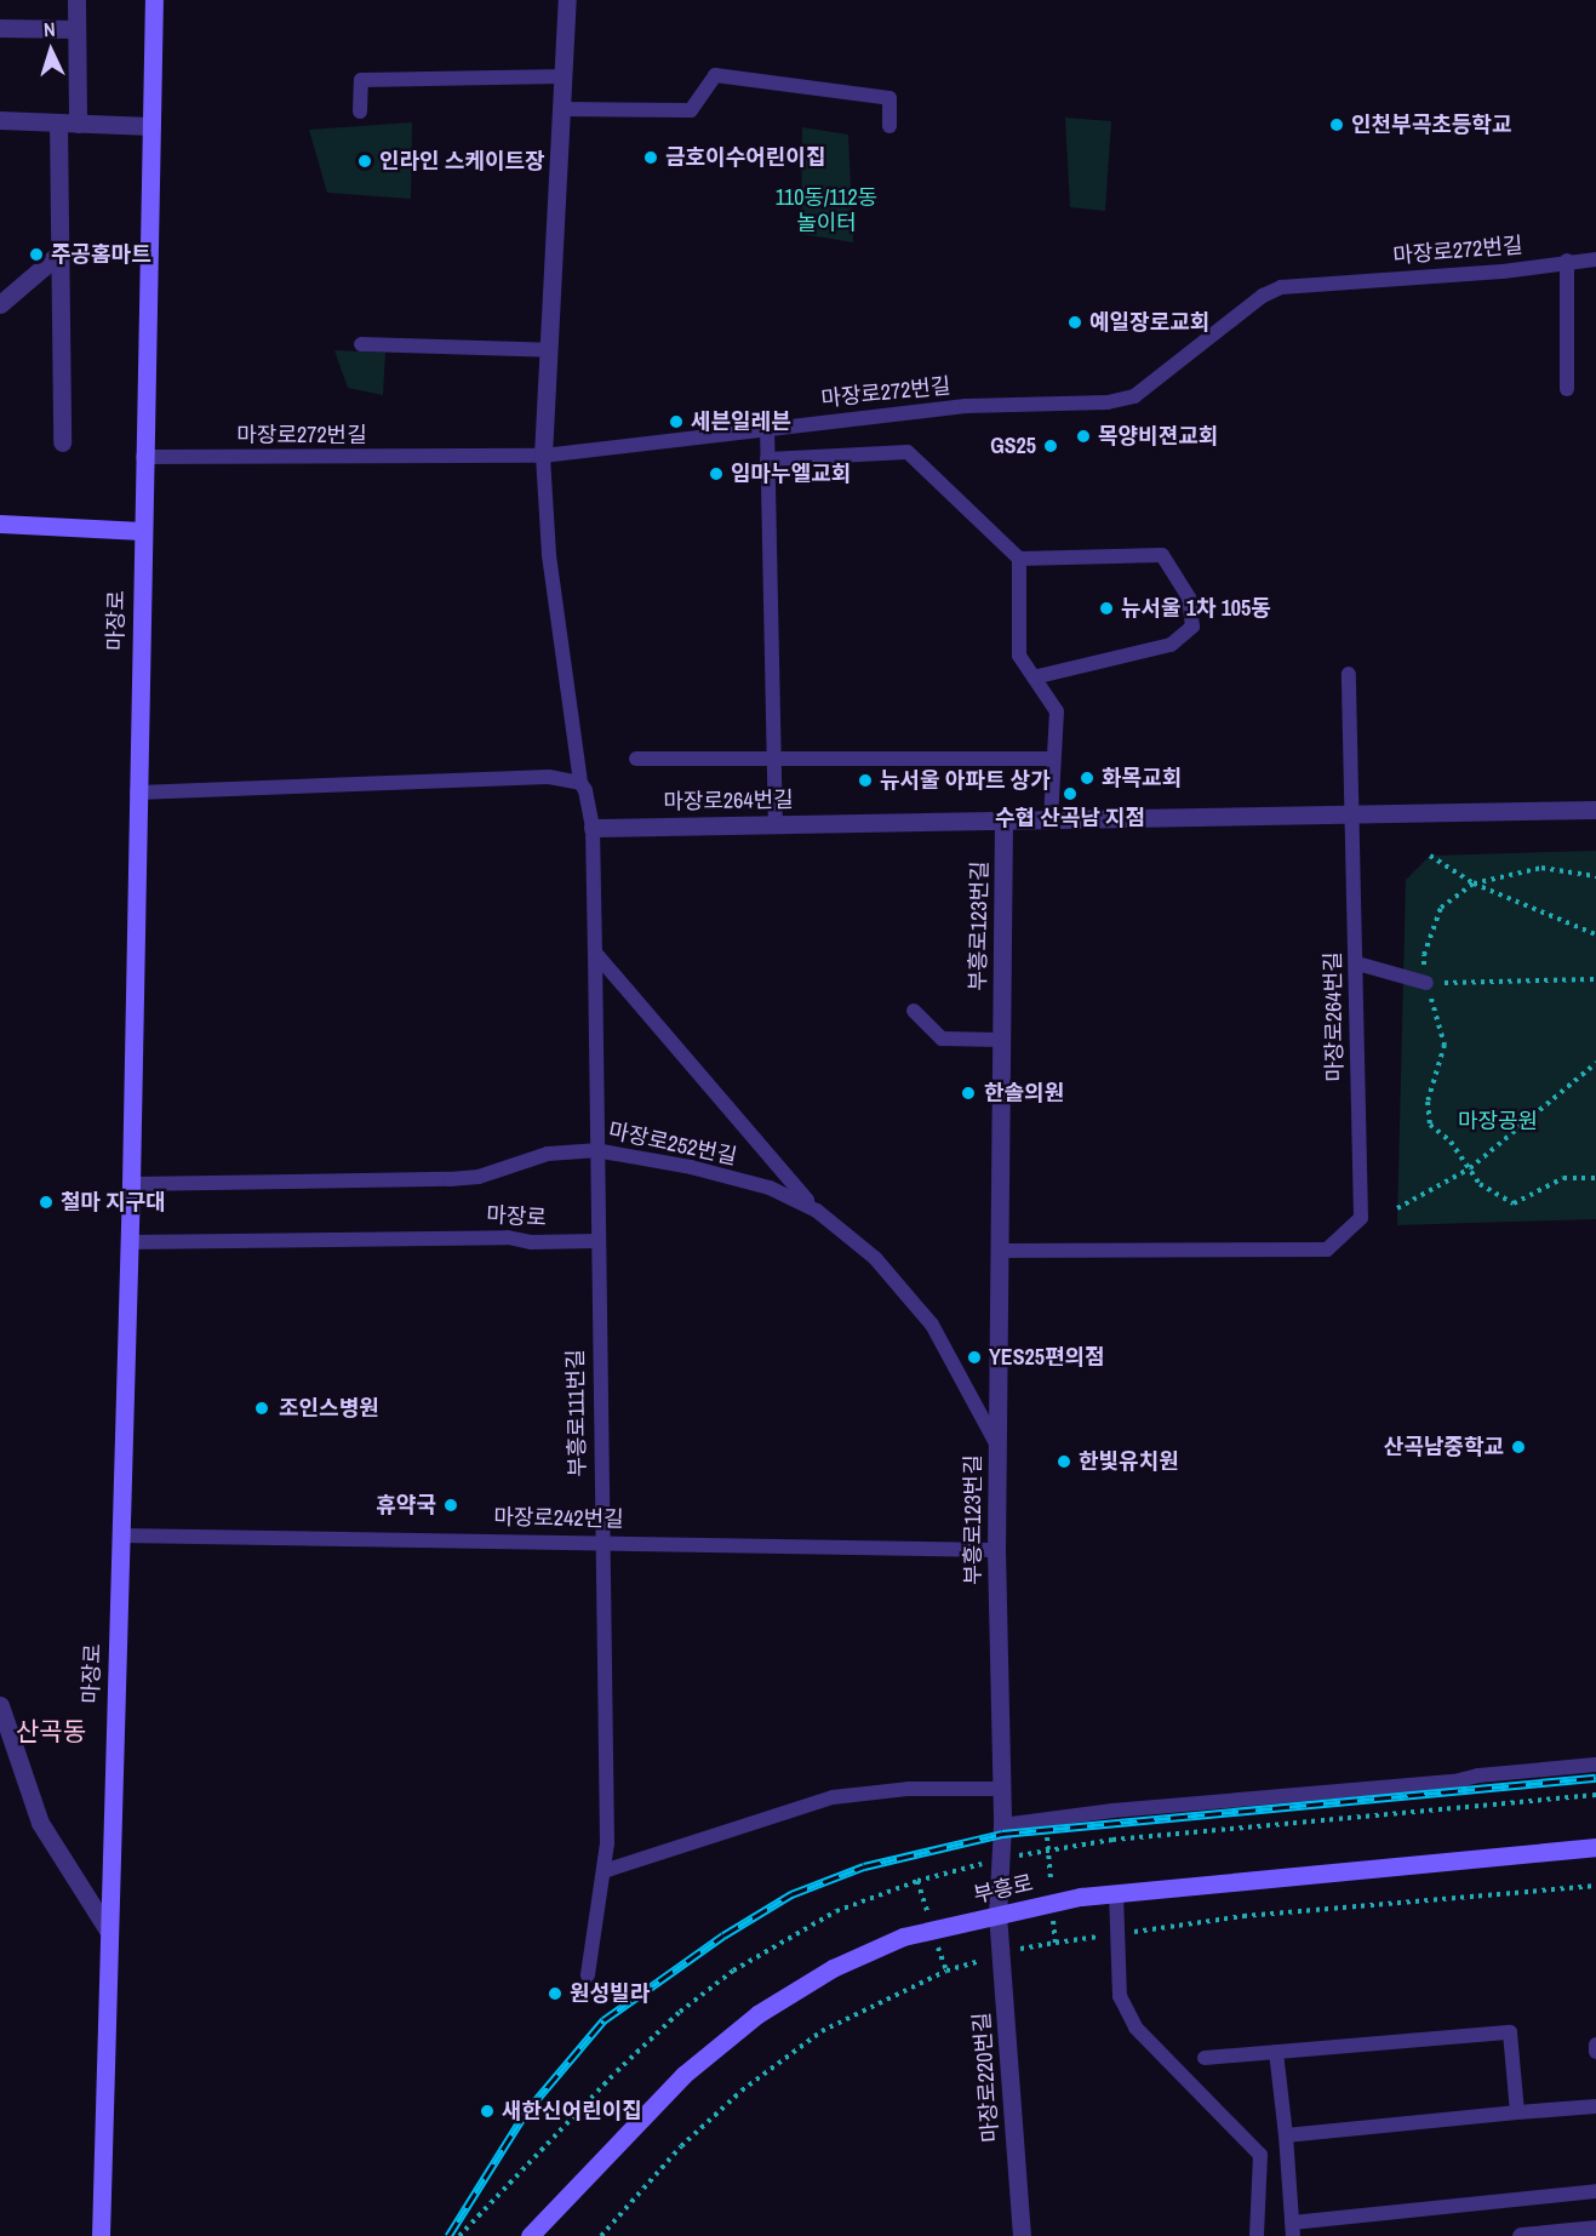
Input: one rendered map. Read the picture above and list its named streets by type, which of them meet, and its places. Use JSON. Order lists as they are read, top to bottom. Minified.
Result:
{"streets":{"main road":["마장로","부흥로"],"street":["마장로264번길","부흥로123번길","마장로220번길"],"lane":["마장로272번길","마장로252번길","부흥로111번길","마장로242번길"]},"crossings":[["마장로272번길","마장로"],["마장로","마장로252번길"],["마장로","부흥로111번길"],["마장로","마장로242번길"],["마장로264번길","부흥로123번길"],["마장로264번길","부흥로111번길"],["부흥로123번길","마장로252번길"],["부흥로123번길","마장로242번길"],["부흥로123번길","부흥로"],["부흥로123번길","마장로220번길"],["마장로252번길","부흥로111번길"],["부흥로111번길","마장로242번길"],["부흥로","마장로220번길"]],"districts":["산곡동"],"parks":["110동/112동 놀이터","마장공원"],"places":["인천부곡초등학교","금호이수어린이집","인라인 스케이트장","주공홈마트","예일장로교회","세븐일레븐","목양비젼교회","GS25","임마누엘교회","뉴서울 1차 105동","화목교회","뉴서울 아파트 상가","수협 산곡남 지점","한솔의원","철마 지구대","YES25편의점","조인스병원","산곡남중학교","한빛유치원","휴약국","원성빌라","새한신어린이집"],"north":"top"}
